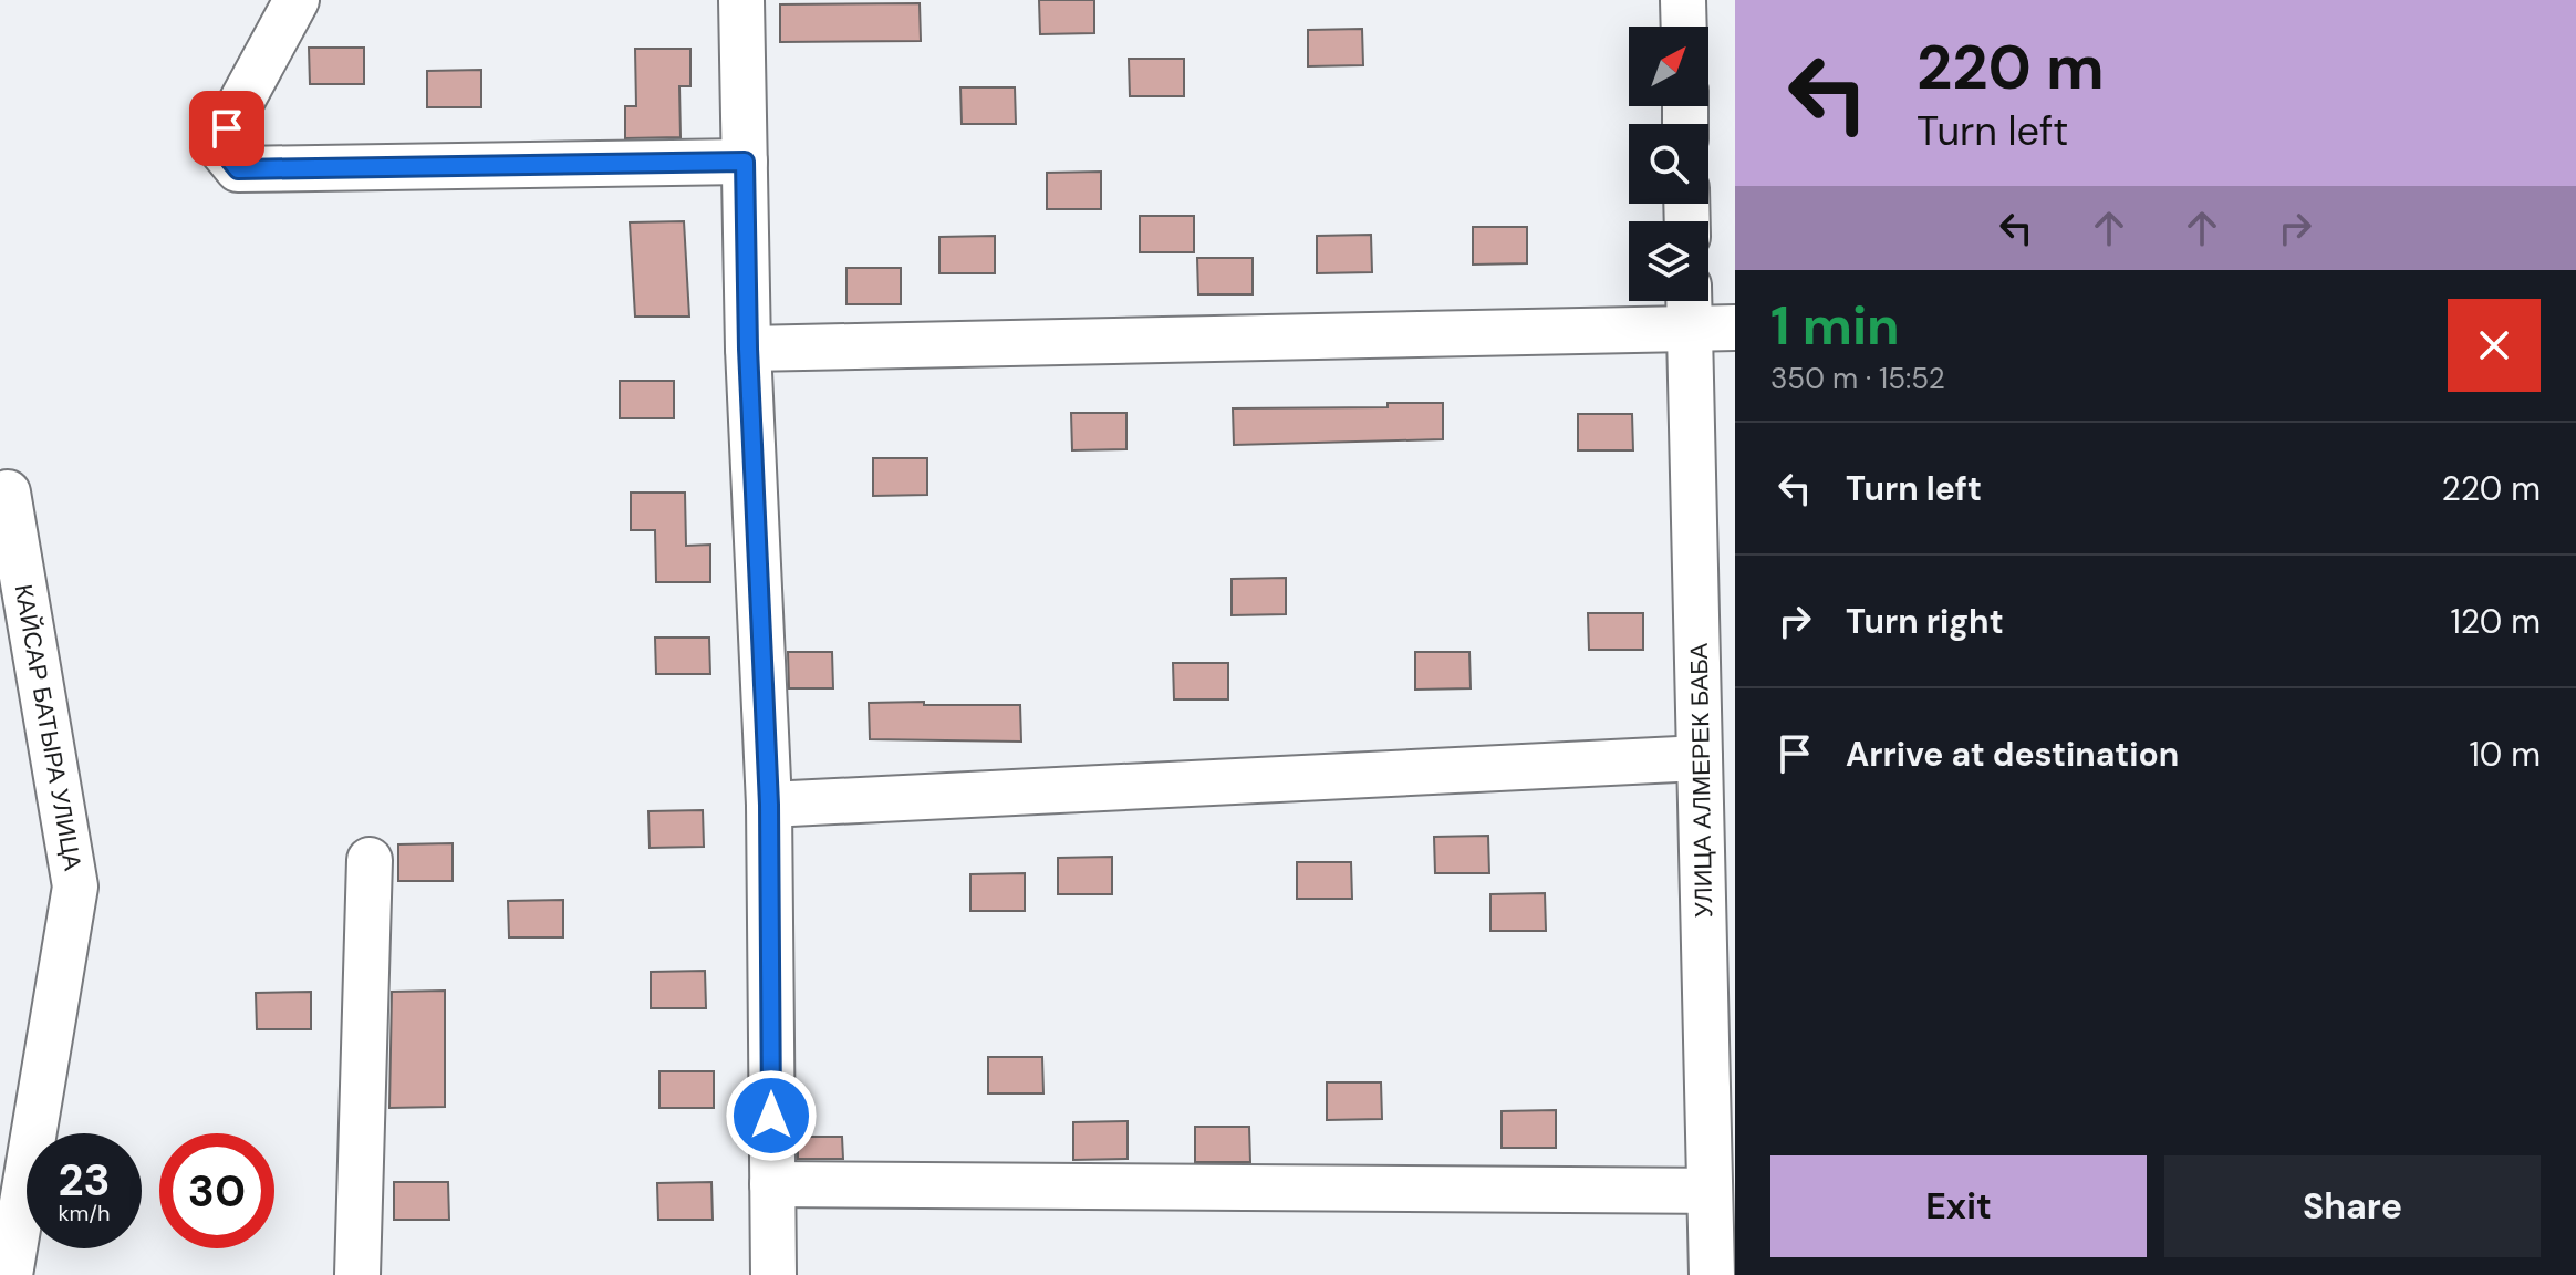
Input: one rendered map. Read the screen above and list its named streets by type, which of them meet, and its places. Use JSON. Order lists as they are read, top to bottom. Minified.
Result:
{"streets":{"street":["КАЙСАР БАТЫРА УЛИЦА","УЛИЦА АЛМЕРЕК БАБА"]},"north":"top right","page":{"turn":["220 m","Turn left"],"heading":["1 min","350 m · 15:52"],"list":[{"name":"Turn left","value":"220 m"},{"name":"Turn right","value":"120 m"},{"name":"Arrive at destination","value":"10 m"}],"speed":"23 km/h","limit":"30","buttons":["Exit","Share"]}}
